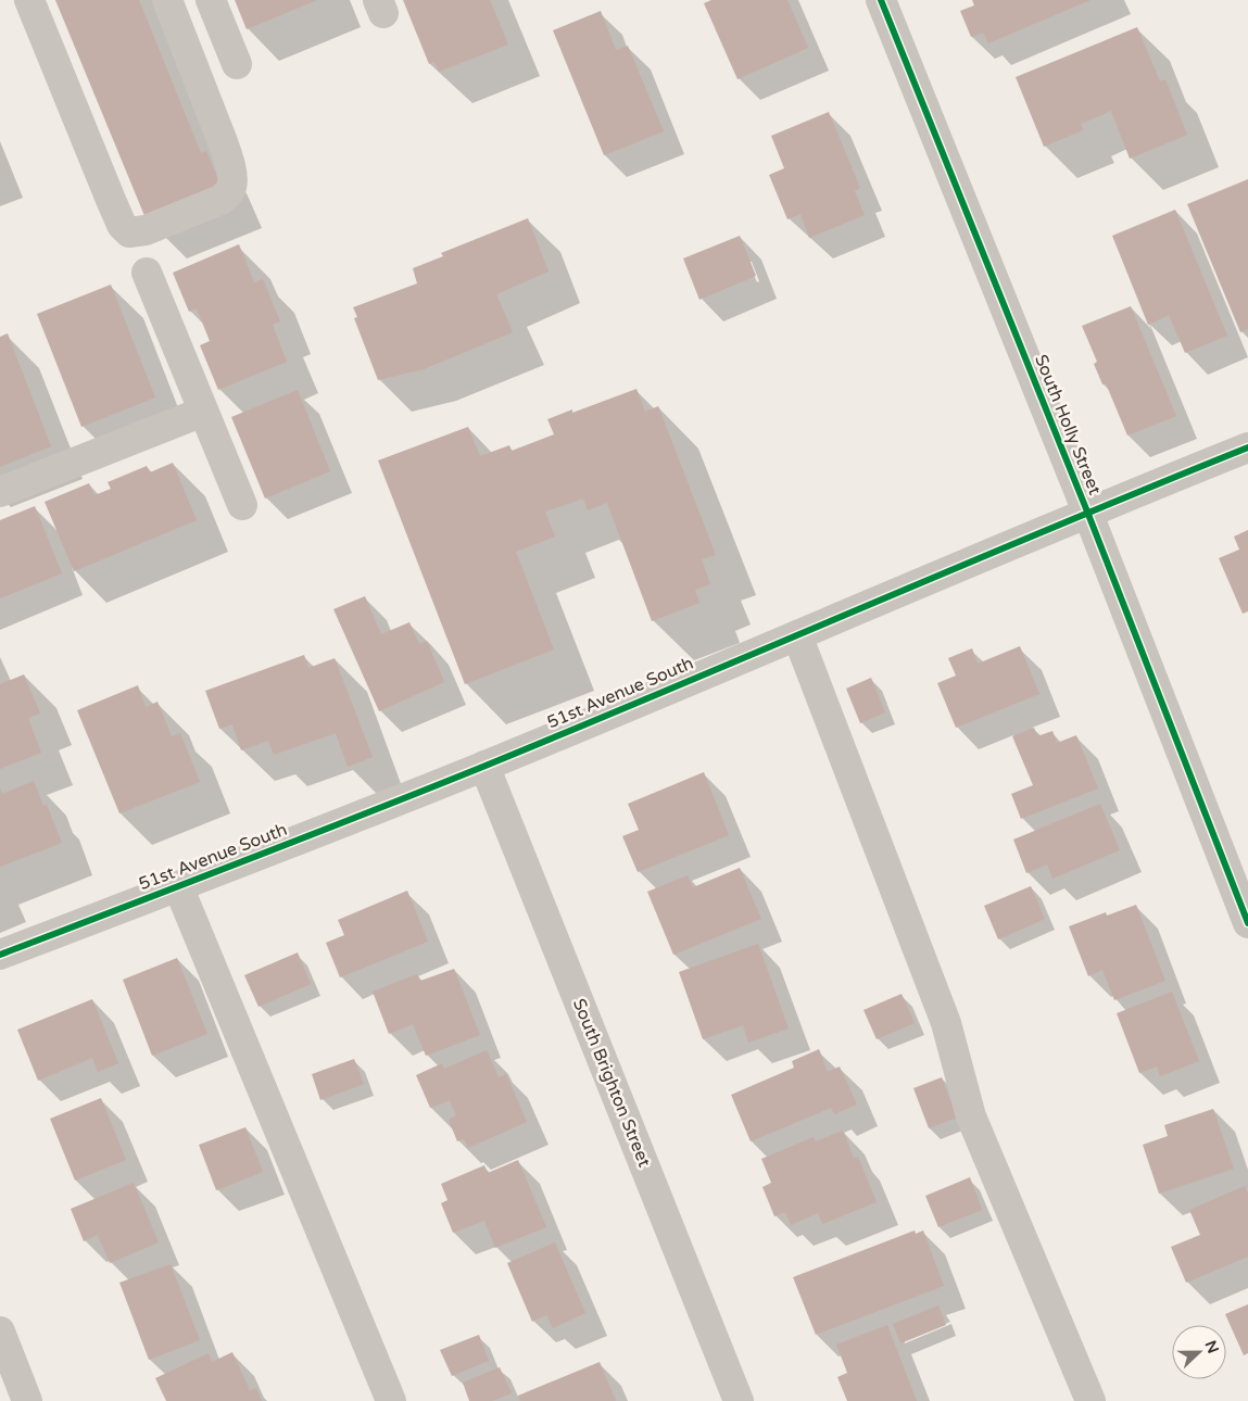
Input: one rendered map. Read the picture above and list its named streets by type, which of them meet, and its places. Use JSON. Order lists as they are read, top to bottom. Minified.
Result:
{"streets":{"street":["South Holly Street","51st Avenue South","South Brighton Street"]},"crossings":[["South Holly Street","51st Avenue South"],["51st Avenue South","South Brighton Street"]],"north":"right"}
